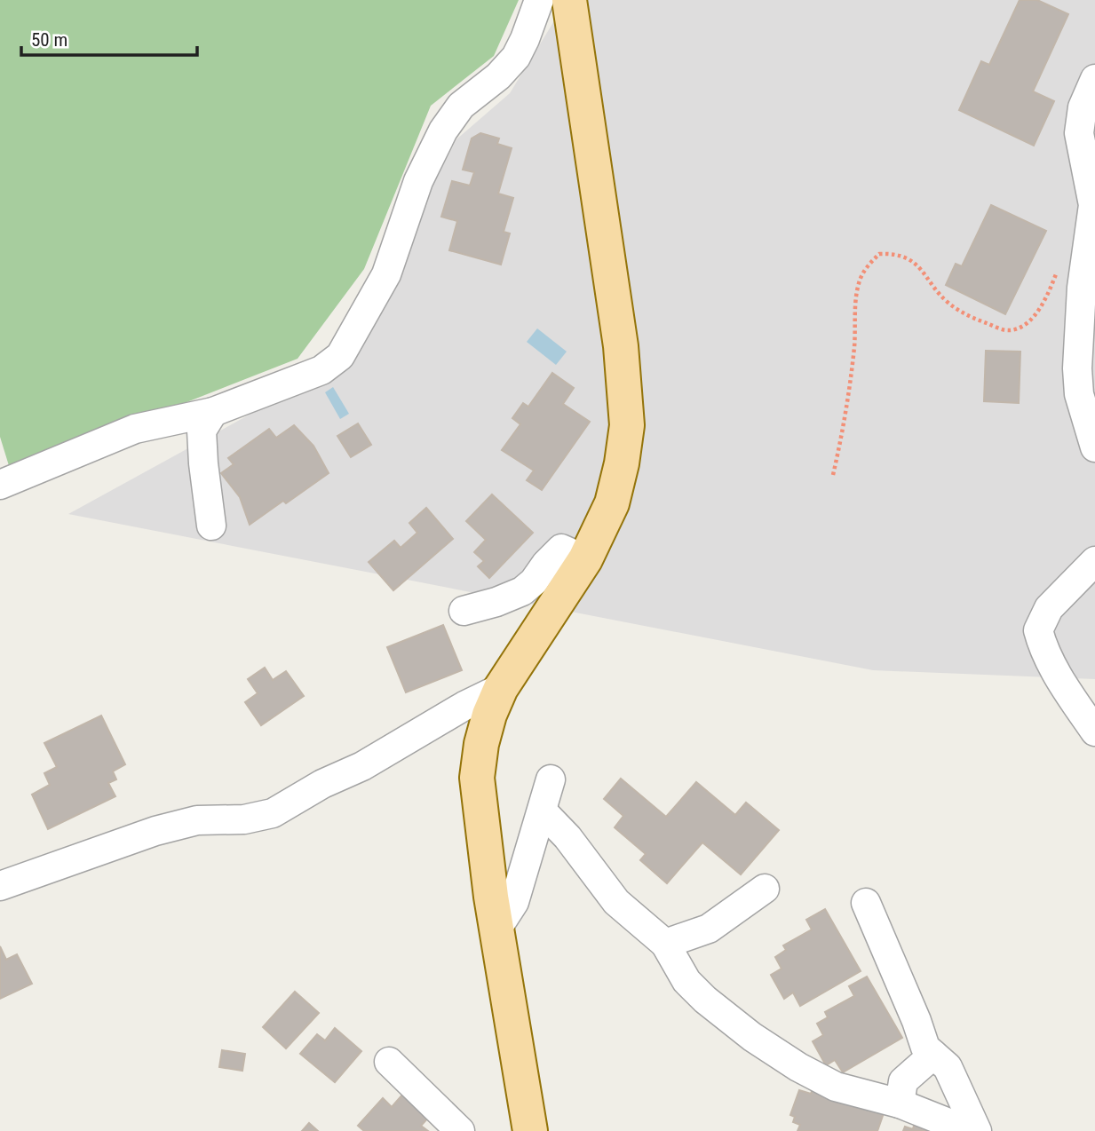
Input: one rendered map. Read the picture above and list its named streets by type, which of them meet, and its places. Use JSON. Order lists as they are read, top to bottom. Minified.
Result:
{"scale_bar":"50 m"}
